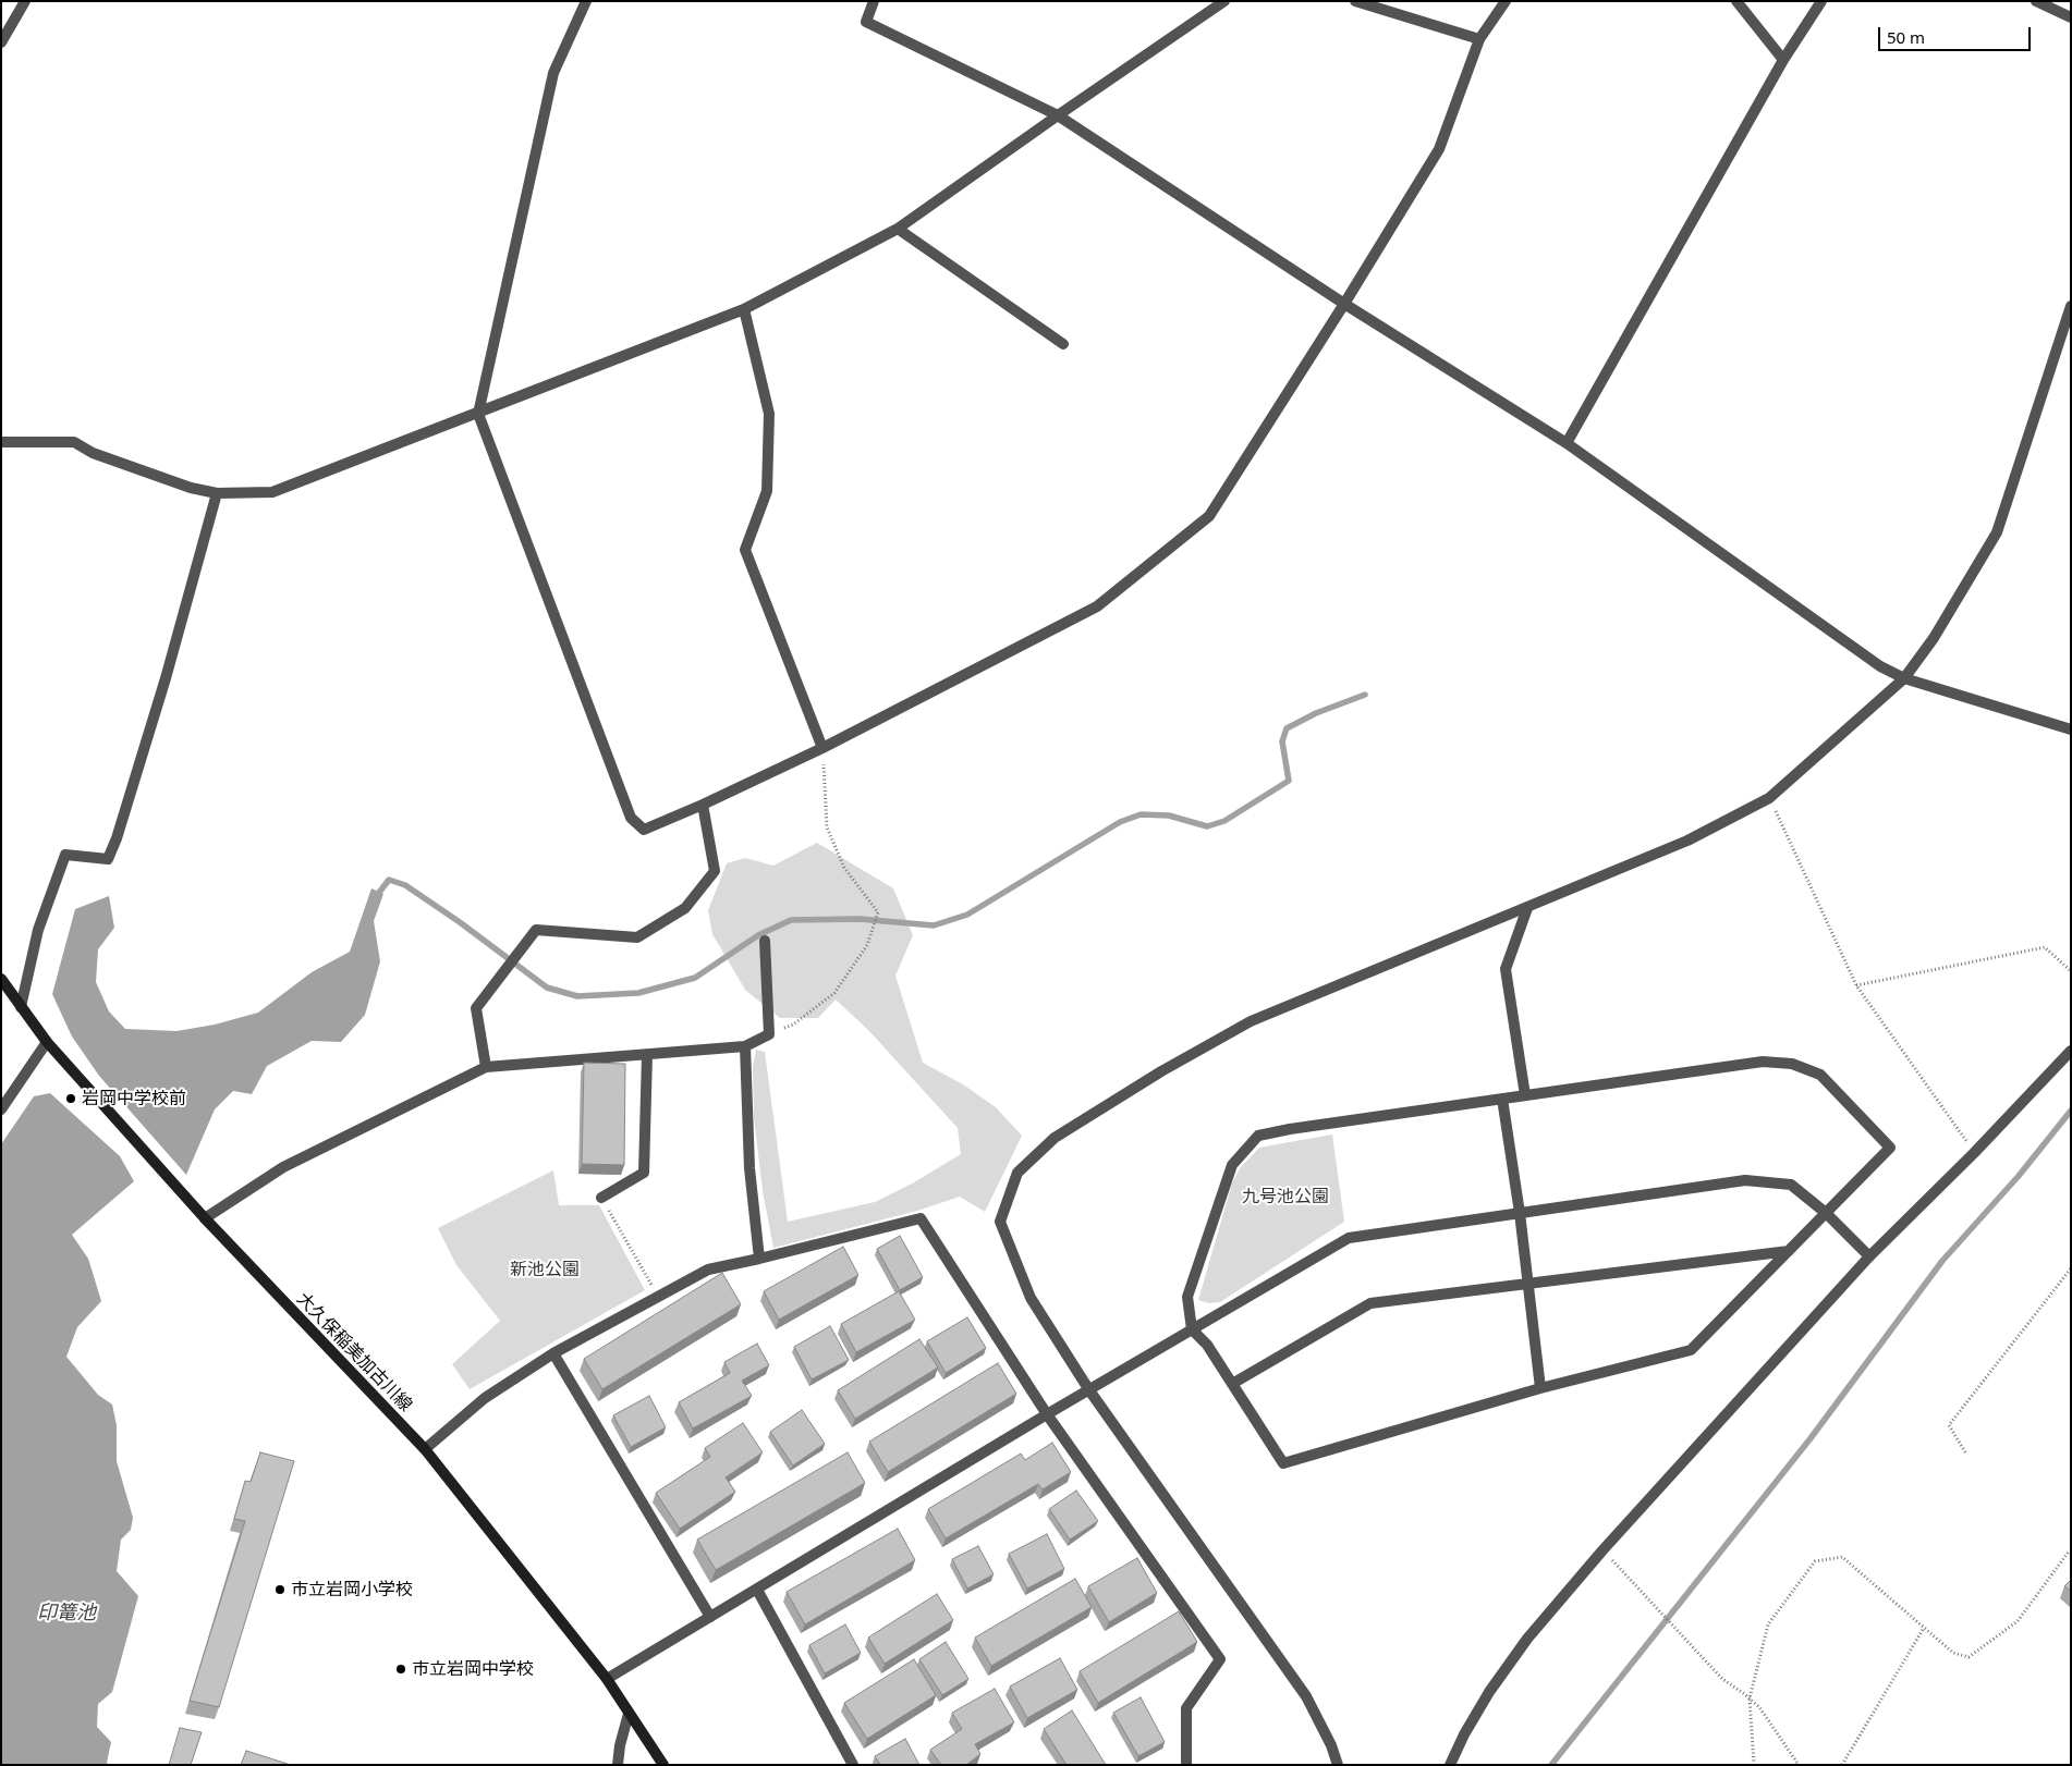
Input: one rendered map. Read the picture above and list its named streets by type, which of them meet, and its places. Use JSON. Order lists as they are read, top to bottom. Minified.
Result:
{"streets":{"main road":["大久保稲美加古川線"]},"water":["印篭池"],"parks":["九号池公園","新池公園"],"places":["岩岡中学校前","市立岩岡小学校","市立岩岡中学校"],"scale_bar":"50 m"}
